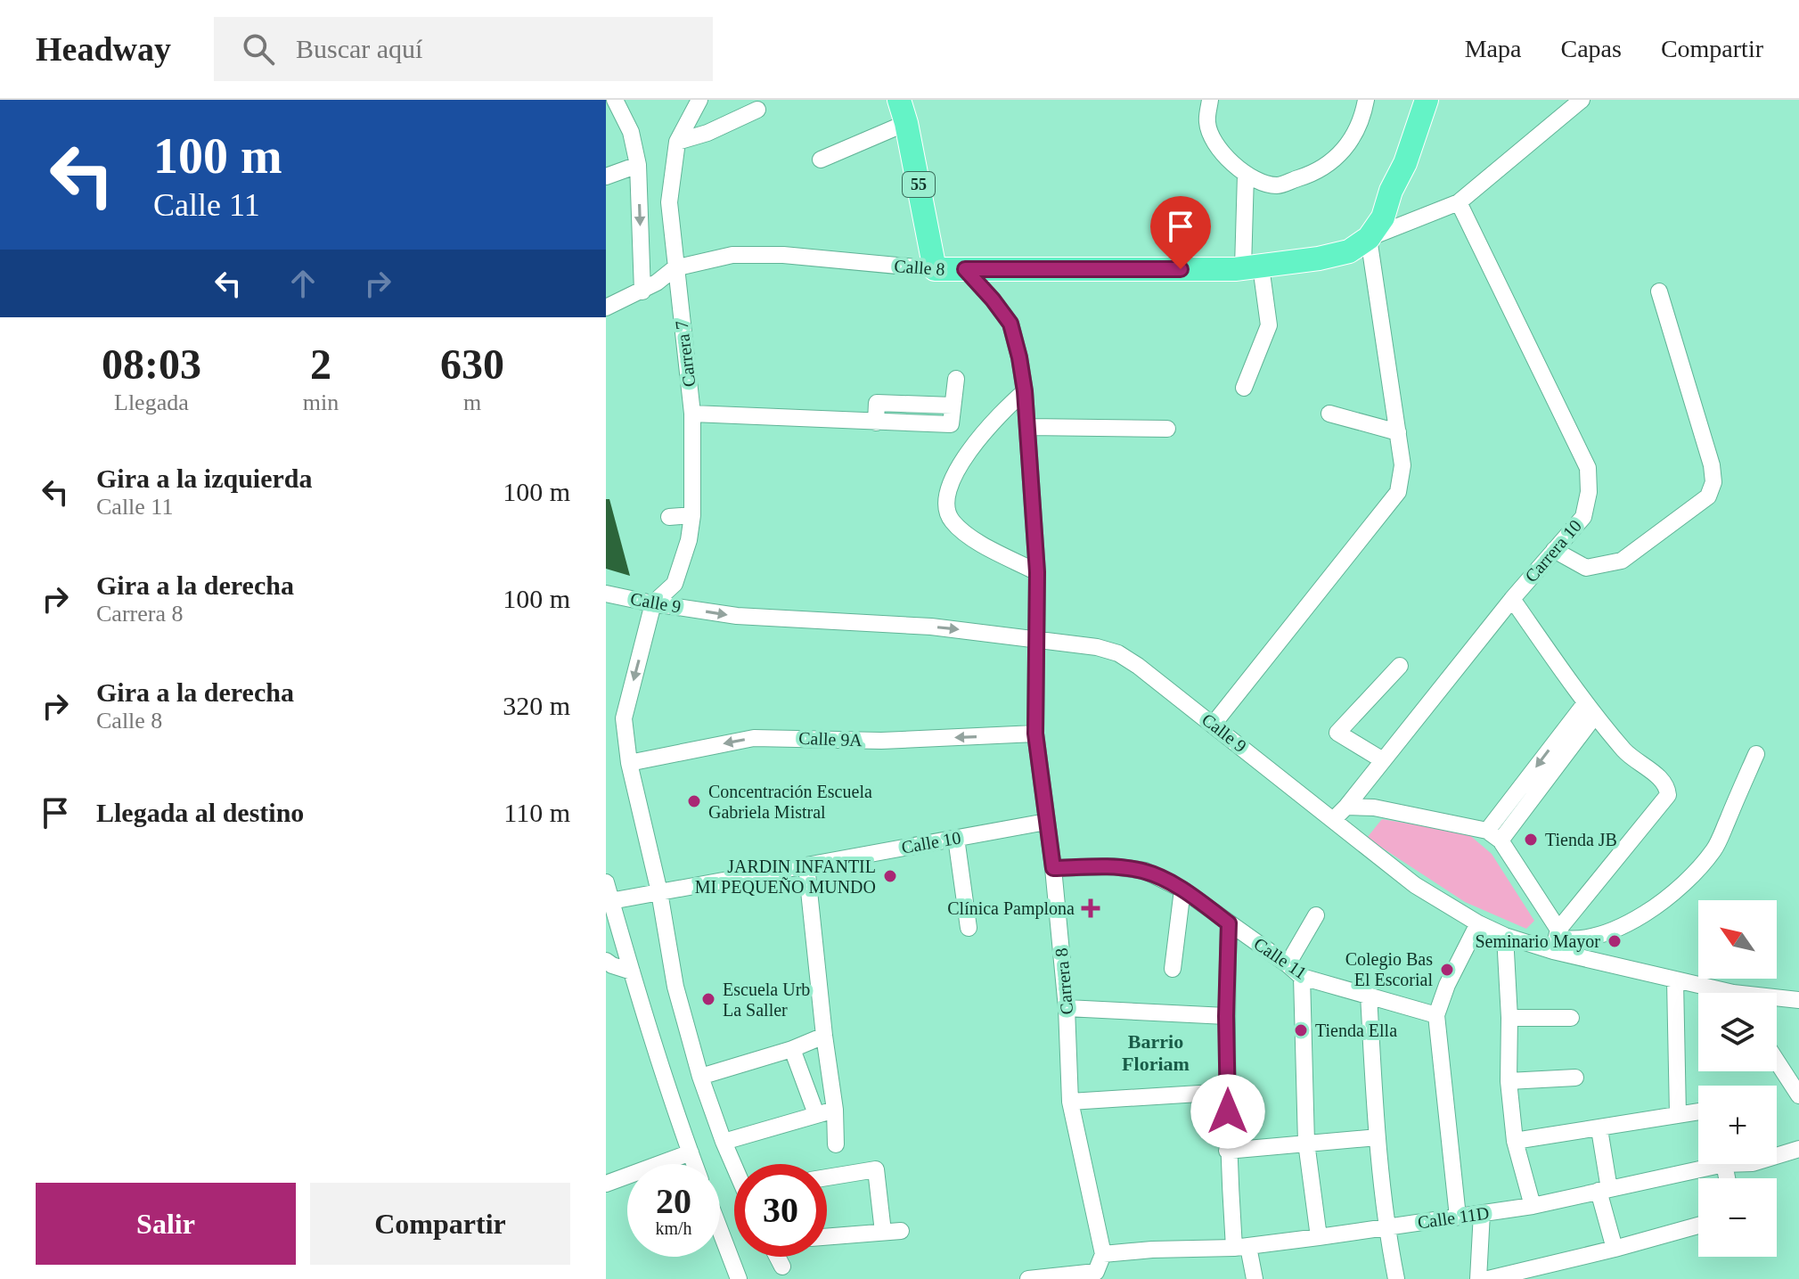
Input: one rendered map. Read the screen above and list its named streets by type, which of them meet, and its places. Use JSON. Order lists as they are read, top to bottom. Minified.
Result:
{"streets":{"highway":["55","Calle 8"],"street":["Carrera 7","Carrera 10","Calle 9","Calle 9A","Calle 10","Calle 11","Carrera 8","Calle 11D"]},"crossings":[["55","Calle 8"],["Calle 8","Carrera 7"],["Calle 8","Carrera 8"],["Carrera 7","Calle 9"],["Carrera 10","Calle 9"],["Calle 9","Carrera 8"],["Calle 9A","Carrera 8"],["Calle 10","Carrera 8"],["Calle 11","Carrera 8"],["Carrera 8","Calle 11D"]],"one_way":["Calle 9A"],"districts":["Barrio Floriam"],"places":{"other":["Concentración Escuela Gabriela Mistral","Tienda JB","JARDIN INFANTIL MI PEQUEÑO MUNDO","Seminario Mayor","Colegio Bas El Escorial","Escuela Urb La Saller","Tienda Ella"],"health":["Clínica Pamplona"]},"north":"top left","page":{"header":"Headway","search":"Buscar aquí","nav":["Mapa","Capas","Compartir"],"turn":["100 m","Calle 11"],"eta":["08:03","Llegada","2","min","630","m"],"list":[{"name":"Gira a la izquierda","note":"Calle 11","value":"100 m"},{"name":"Gira a la derecha","note":"Carrera 8","value":"100 m"},{"name":"Gira a la derecha","note":"Calle 8","value":"320 m"},{"name":"Llegada al destino","value":"110 m"}],"map_buttons":["+","−"],"speed":"20 km/h","limit":"30","buttons":["Salir","Compartir"]}}
